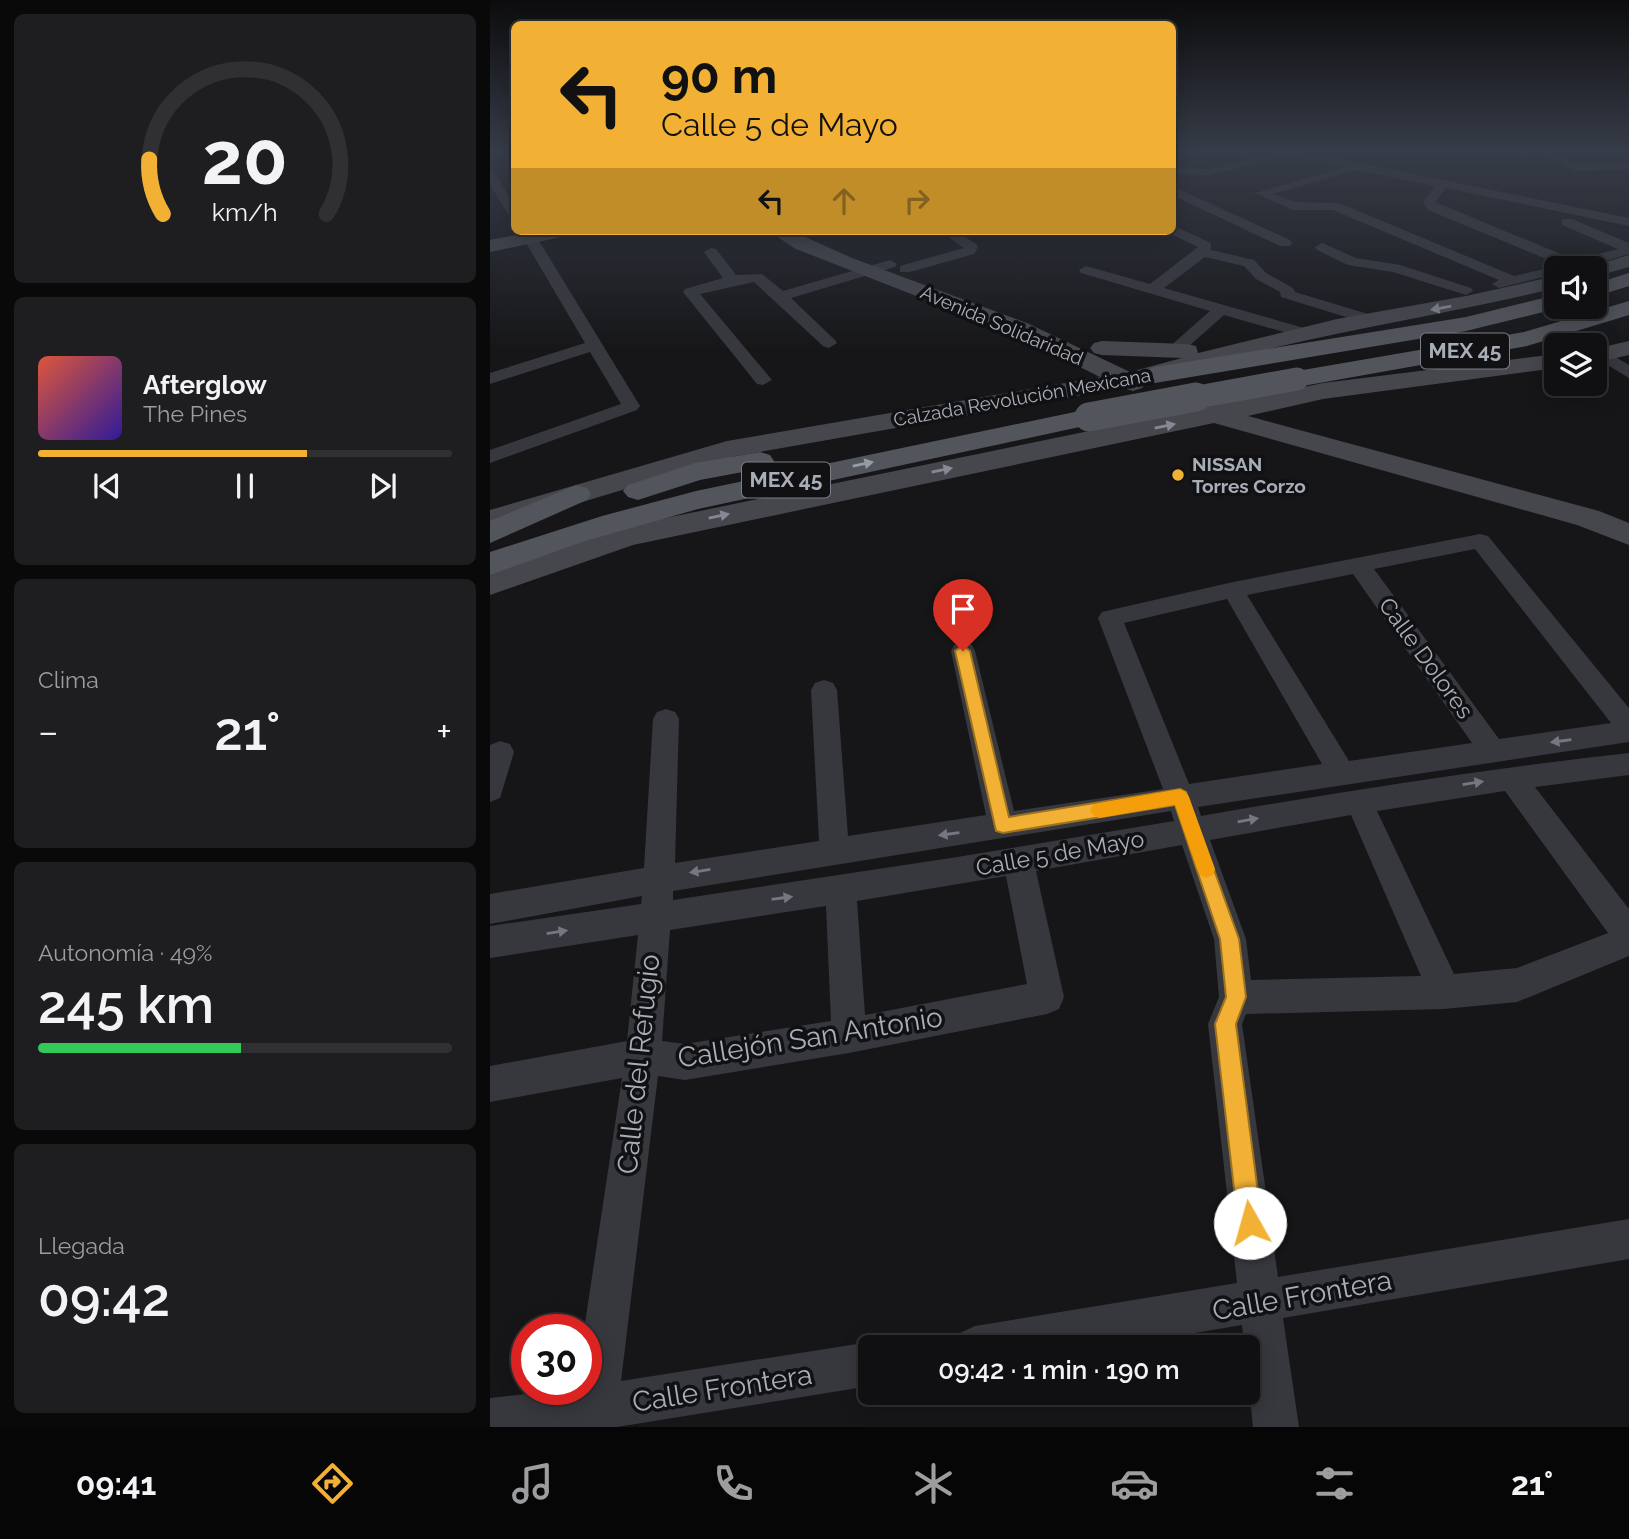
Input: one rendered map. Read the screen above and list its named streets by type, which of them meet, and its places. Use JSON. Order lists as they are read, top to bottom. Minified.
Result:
{"streets":{"main road":["MEX 45"],"street":["Avenida Solidaridad","Calzada Revolución Mexicana","Calle Dolores","Calle 5 de Mayo","Callejón San Antonio","Calle del Refugio","Calle Frontera"]},"crossings":[["Avenida Solidaridad","Calzada Revolución Mexicana"],["Calle Dolores","Calle 5 de Mayo"],["Calle 5 de Mayo","Callejón San Antonio"],["Calle 5 de Mayo","Calle del Refugio"],["Callejón San Antonio","Calle del Refugio"],["Calle del Refugio","Calle Frontera"]],"places":["NISSAN Torres Corzo"],"page":{"turn":["90 m","Calle 5 de Mayo"],"song":["Afterglow","The Pines"],"tile":["Clima",["Autonomía · 49%","245 km"],["Llegada","09:42"]],"heat":["−","21°","+"],"limit":"30","trip":"09:42 · 1 min · 190 m","tabs":["09:41","21°"],"gauge":["20","km/h"]}}
